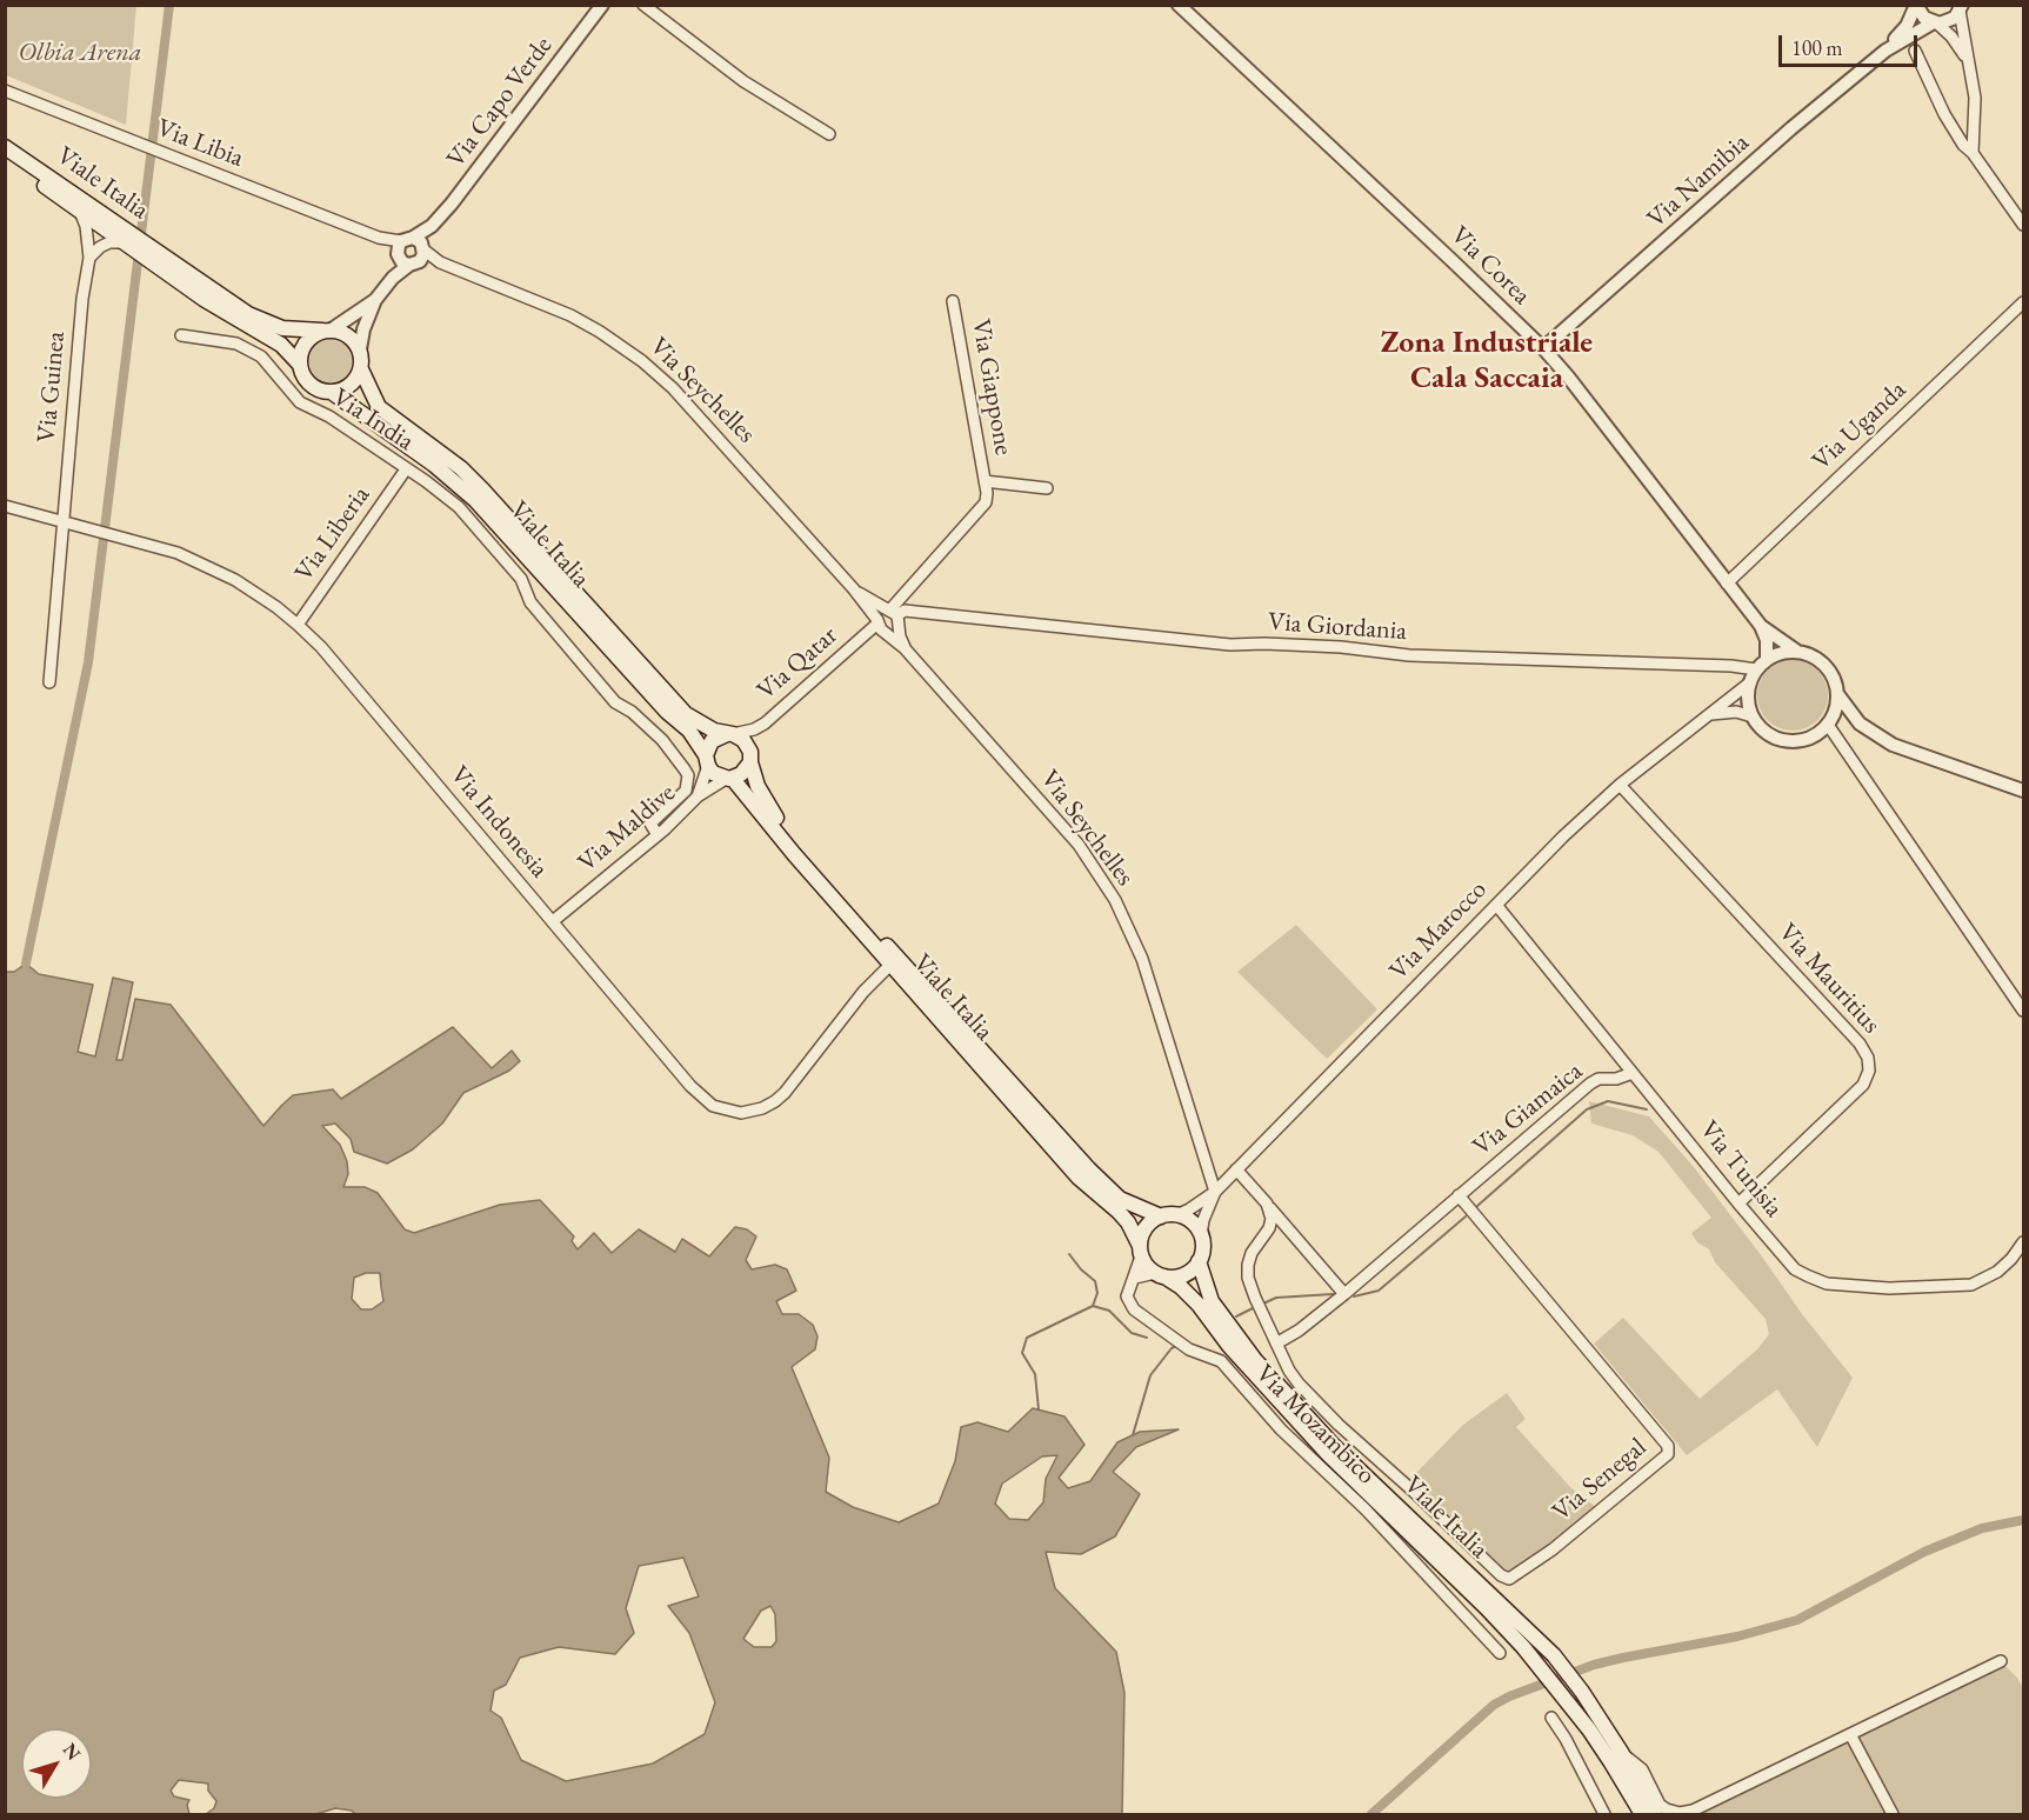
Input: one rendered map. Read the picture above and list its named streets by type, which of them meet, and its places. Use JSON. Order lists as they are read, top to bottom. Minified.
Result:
{"streets":{"main road":["Viale Italia"],"street":["Via Capo Verde","Via Libia","Via Namibia","Via Corea","Via Guinea","Via Giappone","Via Seychelles","Via India","Via Uganda","Via Liberia","Via Giordania","Via Qatar","Via Indonesia","Via Maldive","Via Marocco","Via Mauritius","Via Giamaica","Via Tunisia","Via Mozambico","Via Senegal"]},"crossings":[["Via Capo Verde","Via Libia"],["Via Capo Verde","Via Seychelles"],["Via Libia","Via Seychelles"],["Via Namibia","Via Corea"],["Viale Italia","Via Guinea"],["Viale Italia","Via Indonesia"],["Viale Italia","Via Maldive"],["Viale Italia","Via Marocco"],["Viale Italia","Via Mozambico"],["Via Corea","Via Uganda"],["Via Guinea","Via Indonesia"],["Via Giappone","Via Seychelles"],["Via Giappone","Via Giordania"],["Via Giappone","Via Qatar"],["Via Seychelles","Via Giordania"],["Via Seychelles","Via Qatar"],["Via Seychelles","Via Marocco"],["Via India","Via Liberia"],["Via India","Via Maldive"],["Via Liberia","Via Indonesia"],["Via Giordania","Via Qatar"],["Via Giordania","Via Marocco"],["Via Indonesia","Via Maldive"],["Via Marocco","Via Mauritius"],["Via Marocco","Via Tunisia"],["Via Marocco","Via Mozambico"],["Via Mauritius","Via Tunisia"],["Via Giamaica","Via Tunisia"],["Via Giamaica","Via Senegal"]],"districts":["Zona Industriale Cala Saccaia"],"parks":["Olbia Arena"],"scale_bar":"100 m","north":"top right"}
